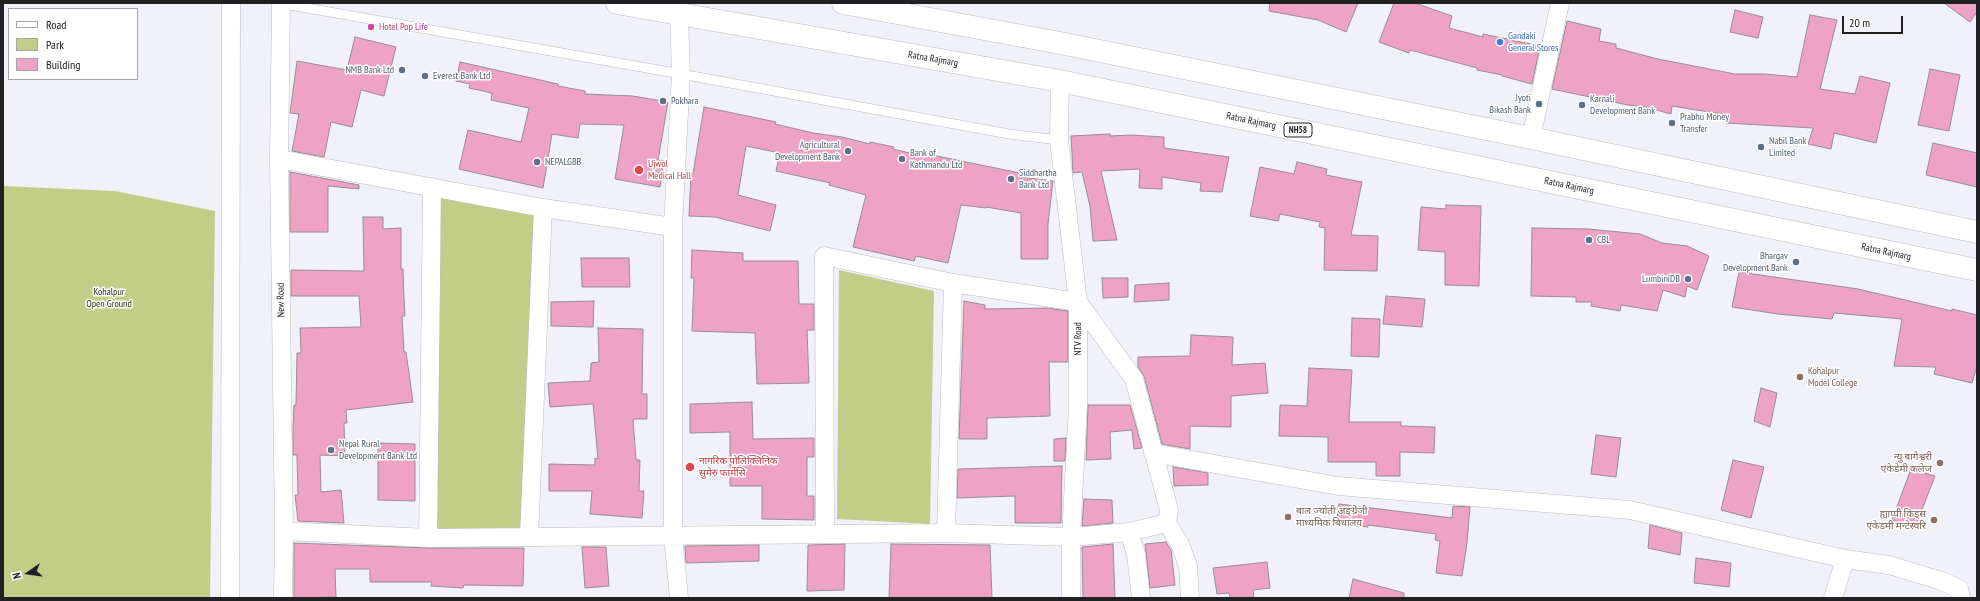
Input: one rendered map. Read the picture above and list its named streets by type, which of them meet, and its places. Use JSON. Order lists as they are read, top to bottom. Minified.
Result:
{"streets":{"highway":["Ratna Rajmarg","NH58"],"street":["New Road","NTV Road"]},"crossings":[["Ratna Rajmarg","NTV Road"]],"parks":["Kohalpur Open Ground"],"places":["Hotel Pop Life","Gandaki General Stores","NMB Bank Ltd","Everest Bank Ltd","Pokhara","Jyoti Bikash Bank","Karnali Development Bank","Prabhu Money Transfer","Nabil Bank Limited","Agricultural Development Bank","Bank of Kathmandu Ltd","NEPALGBB","Ujwol Medical Hall","Siddhartha Bank Ltd","CBL","Bhargav Development Bank","LumbiniDB","Kohalpur Model College","Nepal Rural Development Bank Ltd","न्यु बागेश्वरी एकेडेमी कलेज","नागरिक पोलिक्लिनिक सुमेरु फार्मेसि","बाल ज्योती अङ्ग्रेजी माध्यमिक बिधालय","ह्याप्पी किड्स एकेडमी मन्टेस्वरि"],"legend":["Road","Park","Building"],"scale_bar":"20 m","north":"left"}
